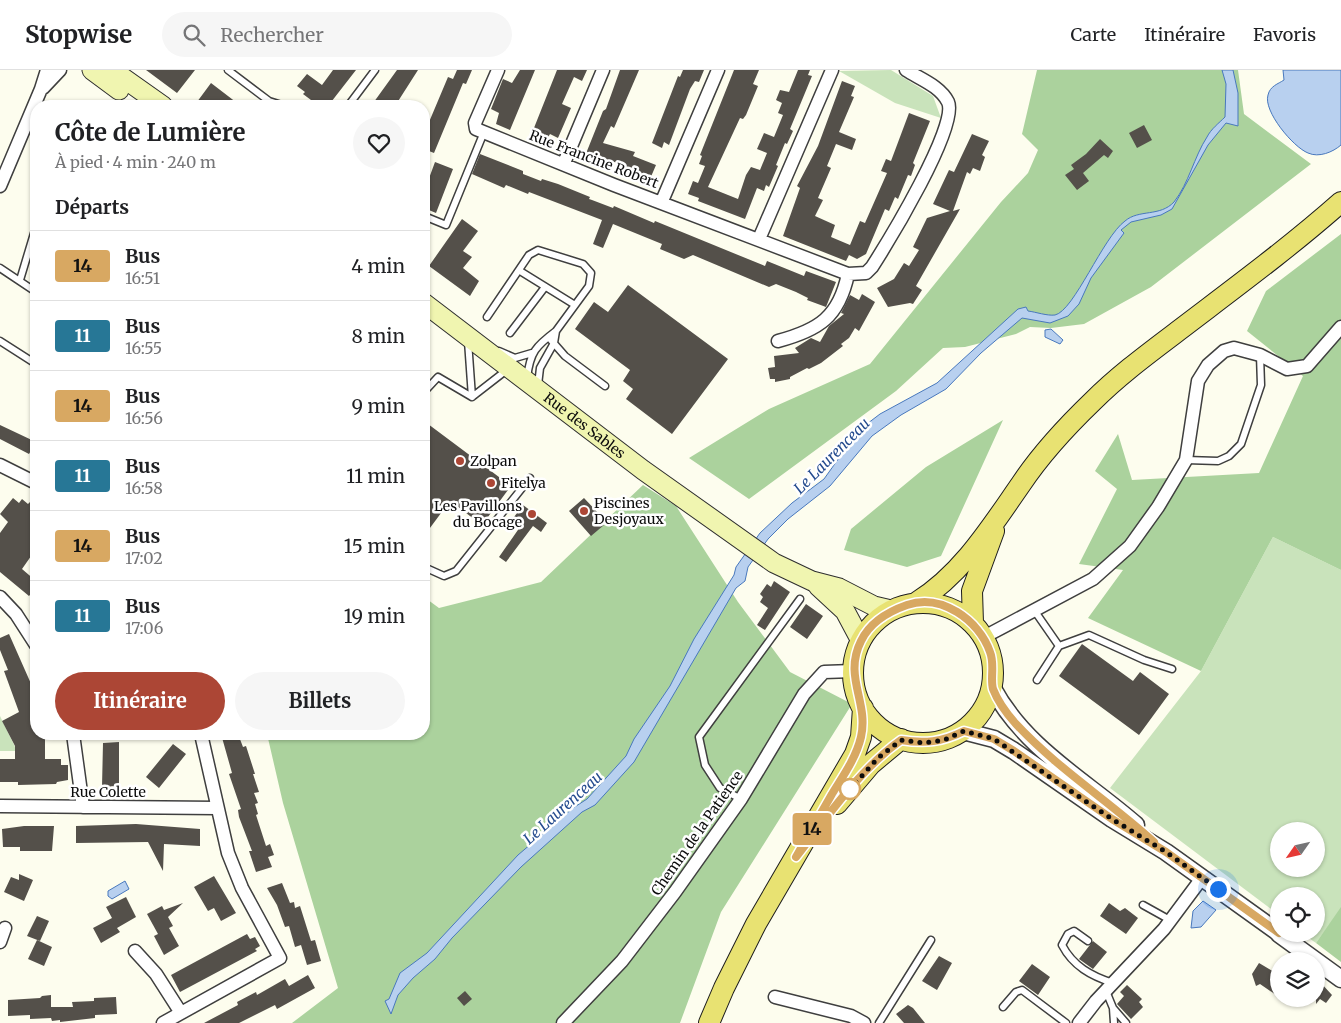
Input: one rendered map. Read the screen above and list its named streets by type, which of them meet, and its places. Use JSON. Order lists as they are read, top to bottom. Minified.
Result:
{"streets":{"main road":["Rue des Sables"],"street":["Rue Francine Robert","Rue Colette","Chemin de la Patience"]},"crossings":[["Rue des Sables","Chemin de la Patience"]],"water":["Le Laurenceau"],"places":["Zolpan","Fitelya","Piscines Desjoyaux","Les Pavillons du Bocage"],"lines":["bus line 14"],"north":"bottom left","page":{"header":"Stopwise","search":"Rechercher","nav":["Carte","Itinéraire","Favoris"],"on_map":"14","heading":[["Côte de Lumière","À pied · 4 min · 240 m"],"Départs"],"list":[{"mark":"14","name":"Bus","note":"16:51","value":"4 min"},{"mark":"11","name":"Bus","note":"16:55","value":"8 min"},{"mark":"14","name":"Bus","note":"16:56","value":"9 min"},{"mark":"11","name":"Bus","note":"16:58","value":"11 min"},{"mark":"14","name":"Bus","note":"17:02","value":"15 min"},{"mark":"11","name":"Bus","note":"17:06","value":"19 min"}],"buttons":["Itinéraire","Billets"]}}
